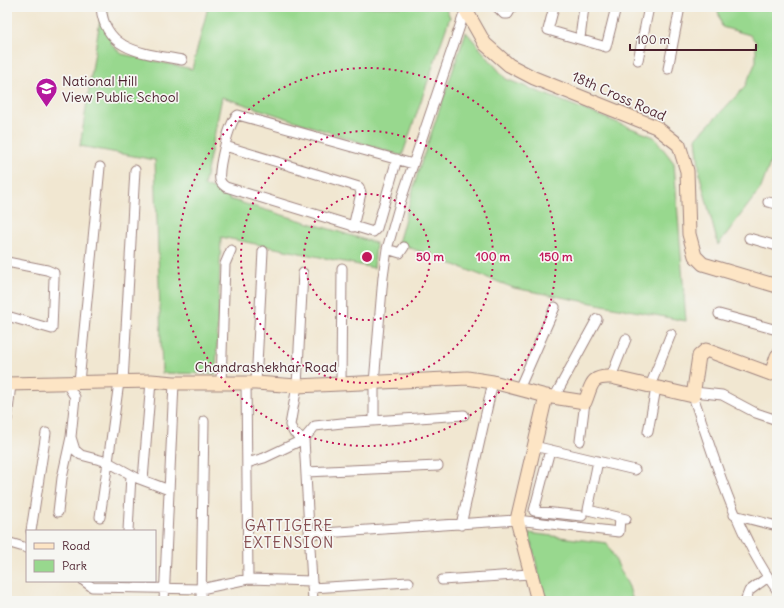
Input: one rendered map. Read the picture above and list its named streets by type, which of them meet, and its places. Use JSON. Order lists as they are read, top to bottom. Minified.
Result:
{"streets":{"street":["18th Cross Road","Chandrashekhar Road"]},"districts":["GATTIGERE EXTENSION"],"places":{"school or university":["National Hill View Public School"]},"legend":["Road","Park"],"scale_bar":"100 m","rings":["50 m","100 m","150 m"]}
